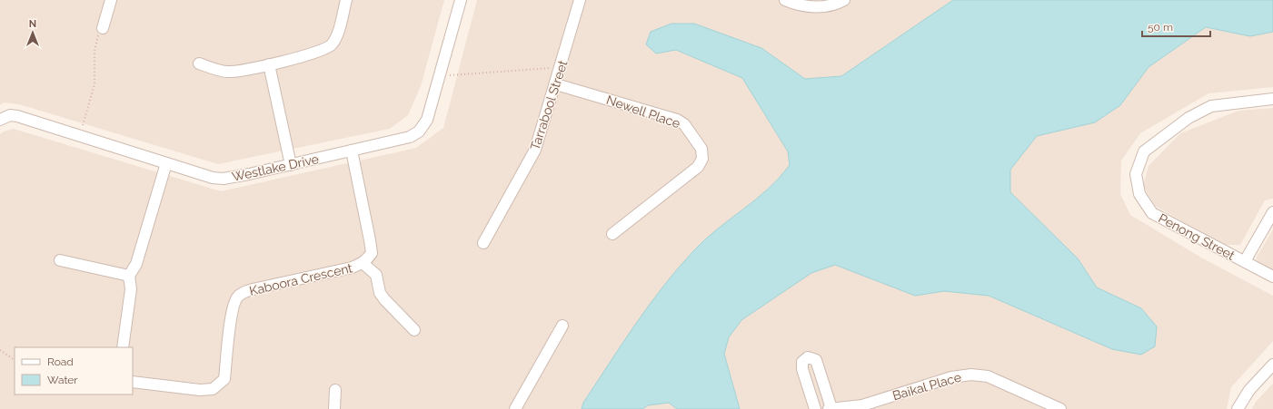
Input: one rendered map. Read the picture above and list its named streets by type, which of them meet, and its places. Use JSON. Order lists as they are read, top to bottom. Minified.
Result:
{"streets":{"street":["Tarrabool Street","Newell Place","Westlake Drive","Penong Street","Kaboora Crescent","Baikal Place"]},"crossings":[["Tarrabool Street","Newell Place"],["Westlake Drive","Kaboora Crescent"]],"legend":["Road","Water"],"scale_bar":"50 m","north":"top"}
